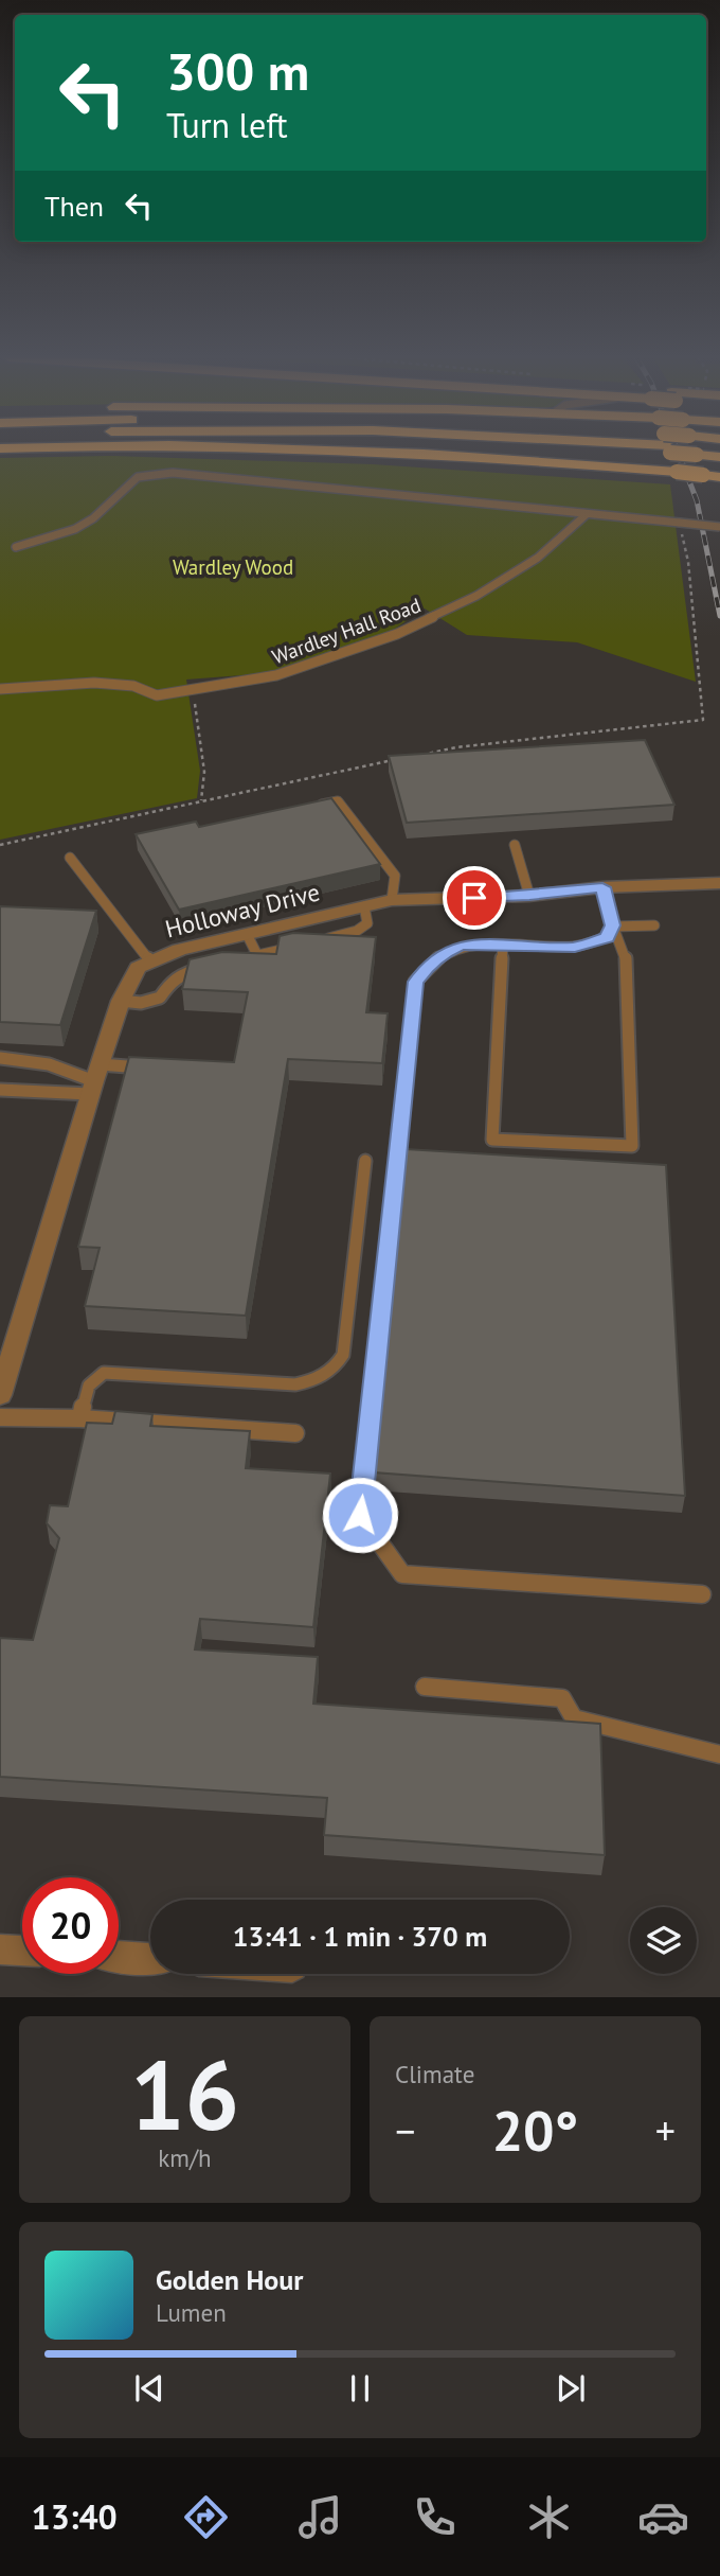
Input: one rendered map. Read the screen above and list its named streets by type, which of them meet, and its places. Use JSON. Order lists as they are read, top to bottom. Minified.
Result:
{"streets":{"street":["Holloway Drive"],"lane":["Wardley Hall Road"]},"parks":["Wardley Wood"],"page":{"turn":["300 m","Turn left"],"then":"Then","limit":"20","trip":"13:41 · 1 min · 370 m","tile":[["16","km/h"],"Climate"],"heat":["−","20°","+"],"song":["Golden Hour","Lumen"],"tabs":"13:40"}}
